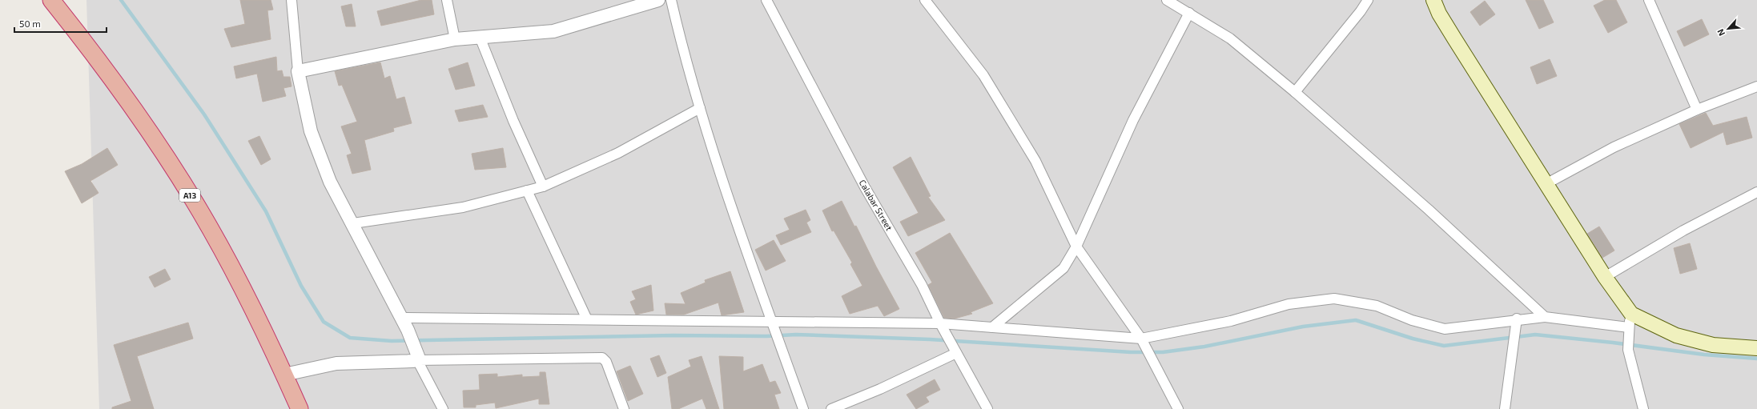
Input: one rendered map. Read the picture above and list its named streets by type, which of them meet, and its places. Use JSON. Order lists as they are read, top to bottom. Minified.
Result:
{"streets":{"highway":["A13"],"street":["Calabar Street"]},"scale_bar":"50 m","north":"bottom left"}
